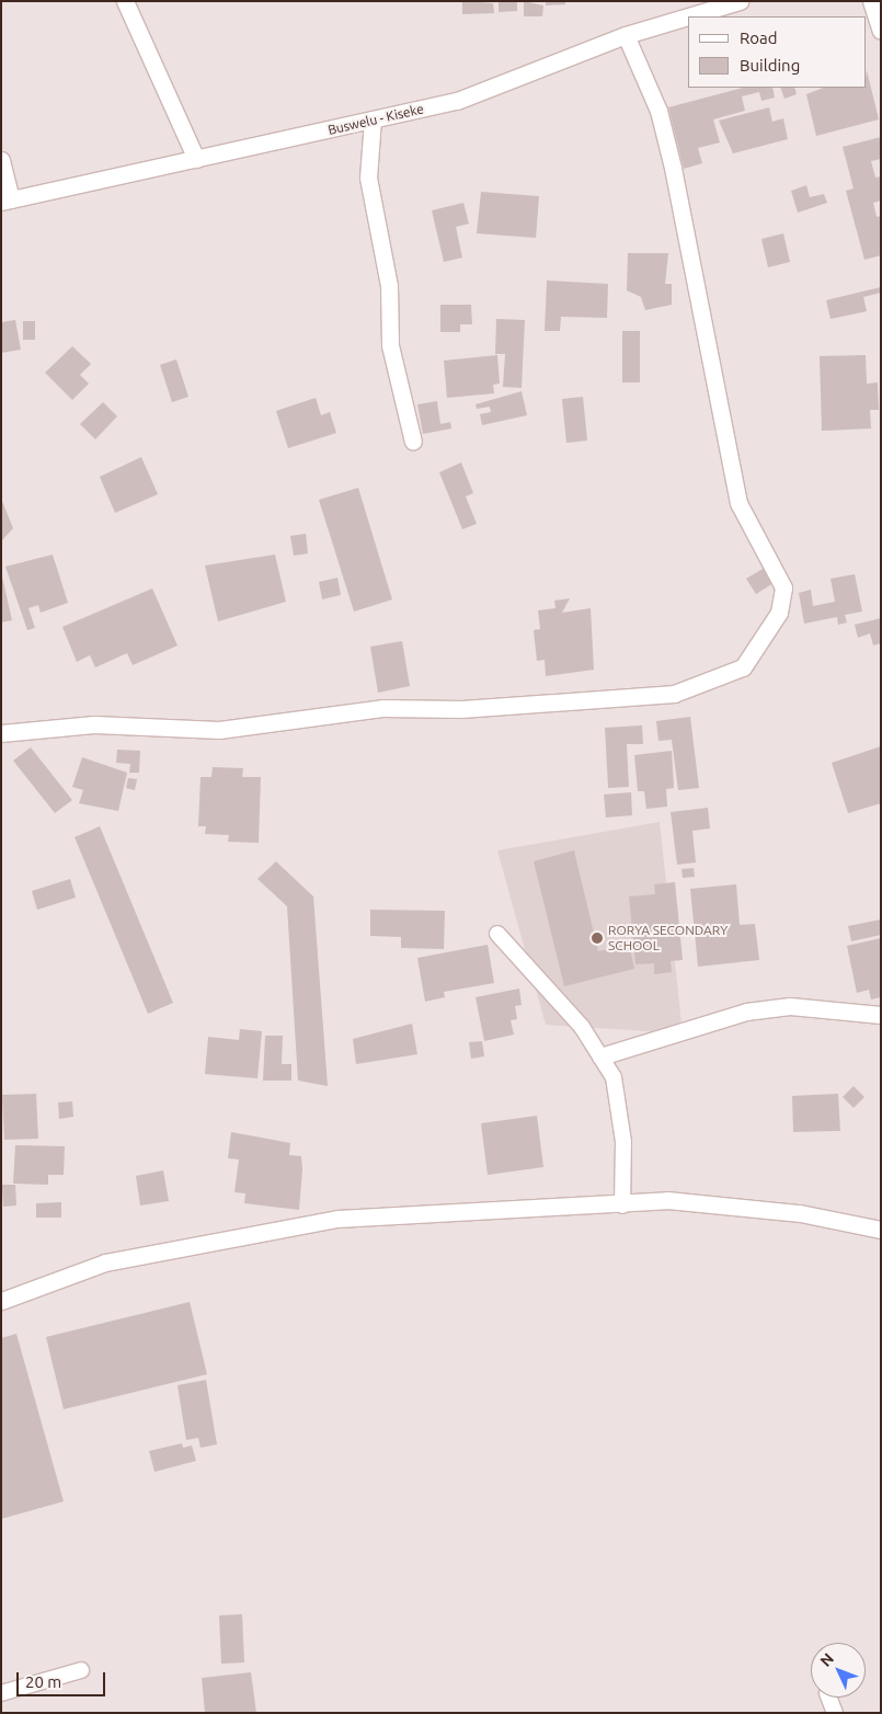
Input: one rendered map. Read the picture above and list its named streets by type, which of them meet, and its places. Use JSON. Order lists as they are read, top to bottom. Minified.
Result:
{"streets":{"street":["Buswelu - Kiseke"]},"places":["RORYA SECONDARY SCHOOL"],"legend":["Road","Building"],"scale_bar":"20 m","north":"top left"}
